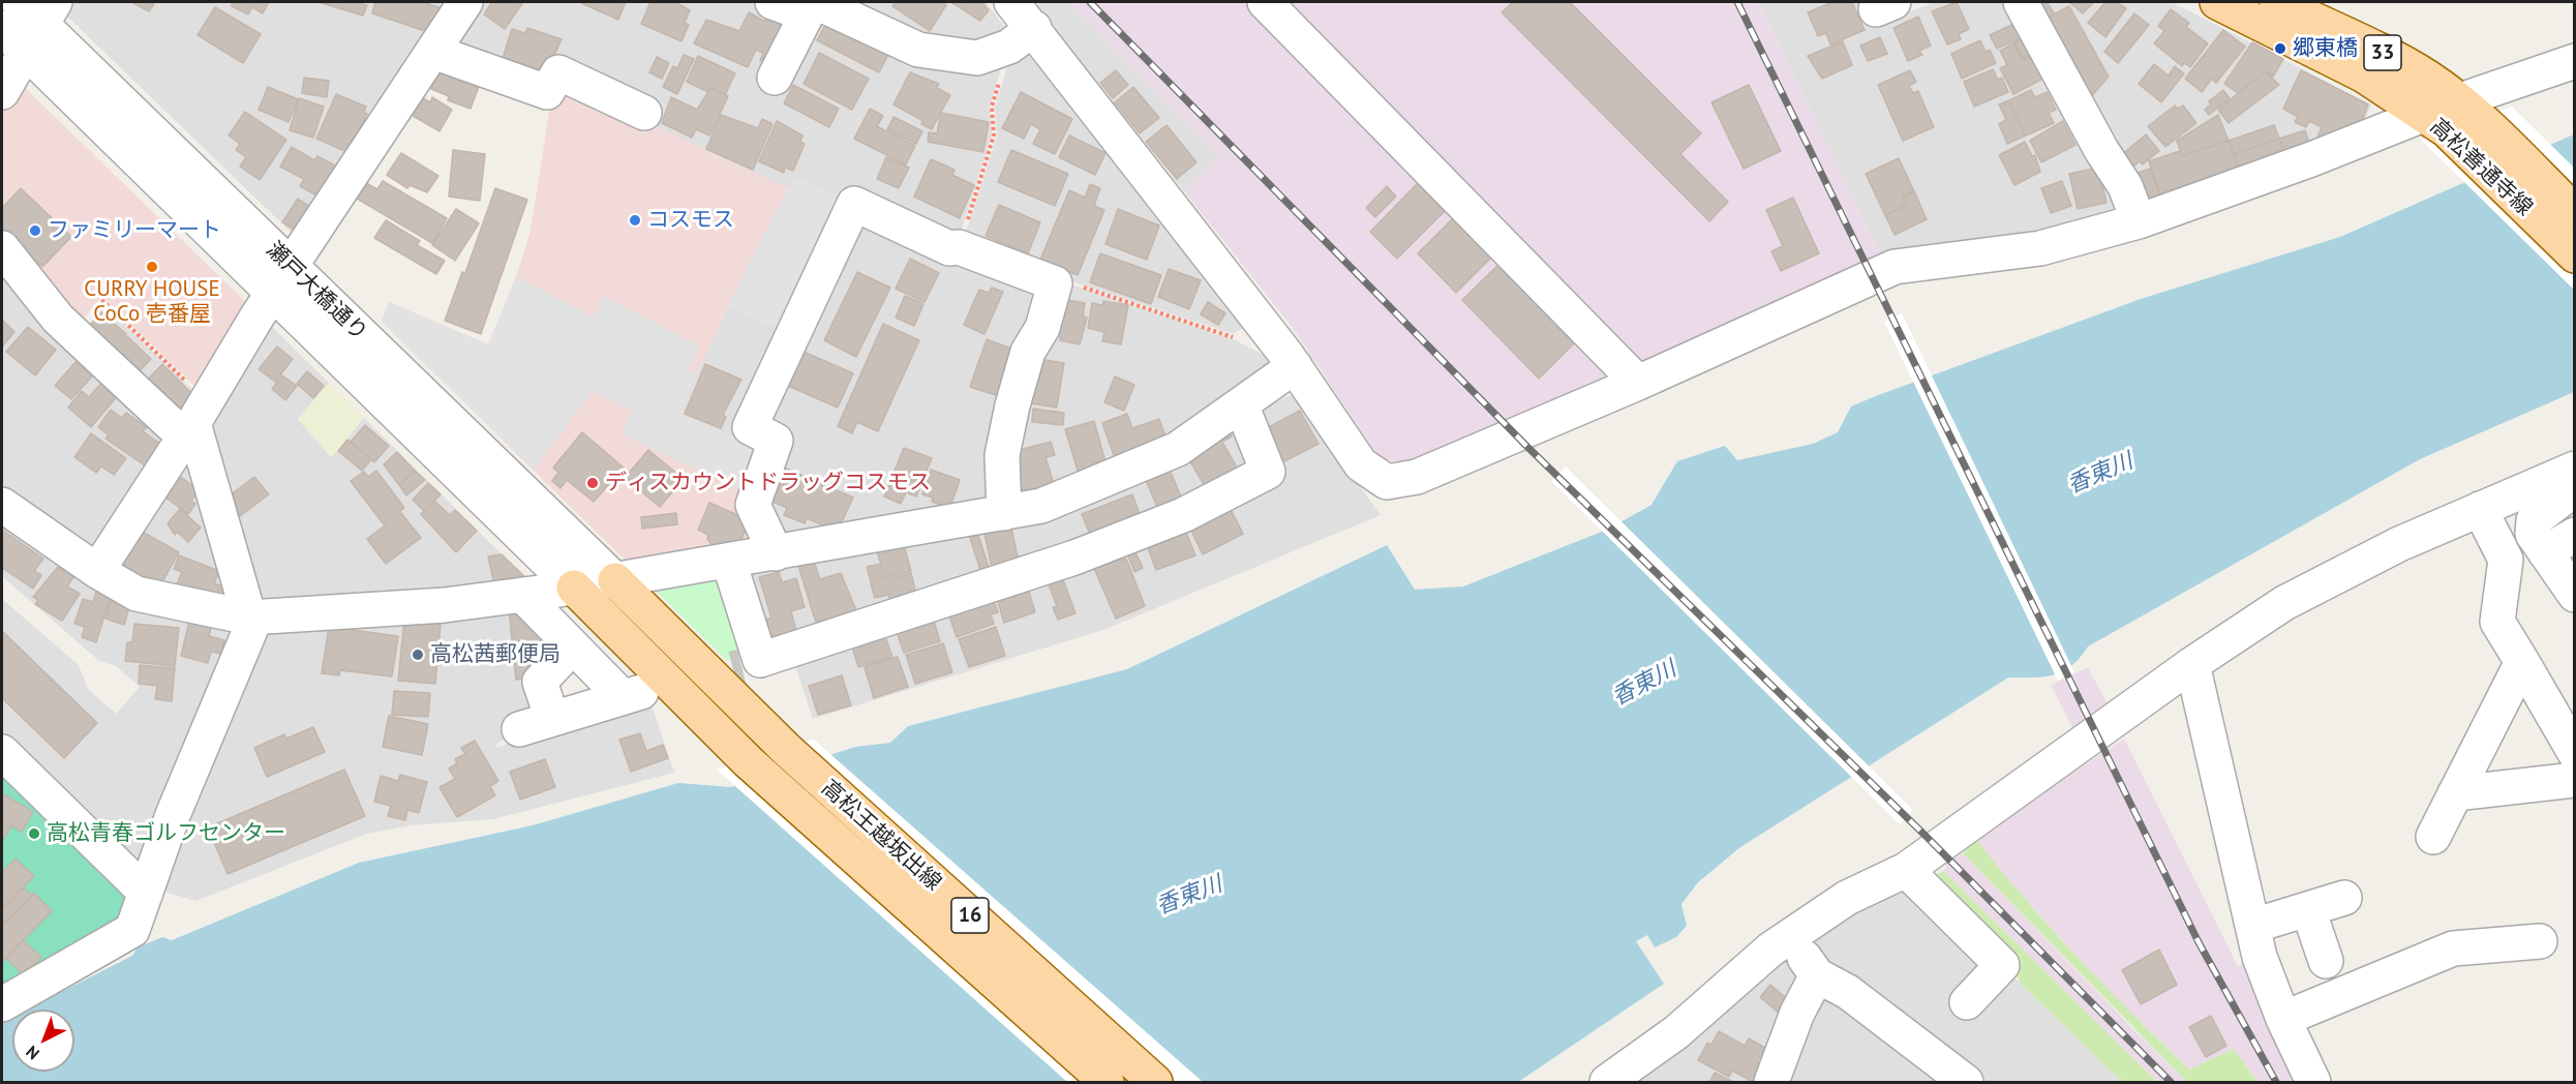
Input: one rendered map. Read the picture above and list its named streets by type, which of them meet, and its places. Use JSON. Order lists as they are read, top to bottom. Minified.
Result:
{"streets":{"main road":["33","高松善通寺線","高松王越坂出線","16"],"street":["瀬戸大橋通り"]},"crossings":[["瀬戸大橋通り","高松王越坂出線"]],"water":["香東川"],"places":["郷東橋","コスモス","ファミリーマート","CURRY HOUSE CoCo 壱番屋","ディスカウントドラッグコスモス","高松茜郵便局","高松青春ゴルフセンター"],"north":"bottom left"}
